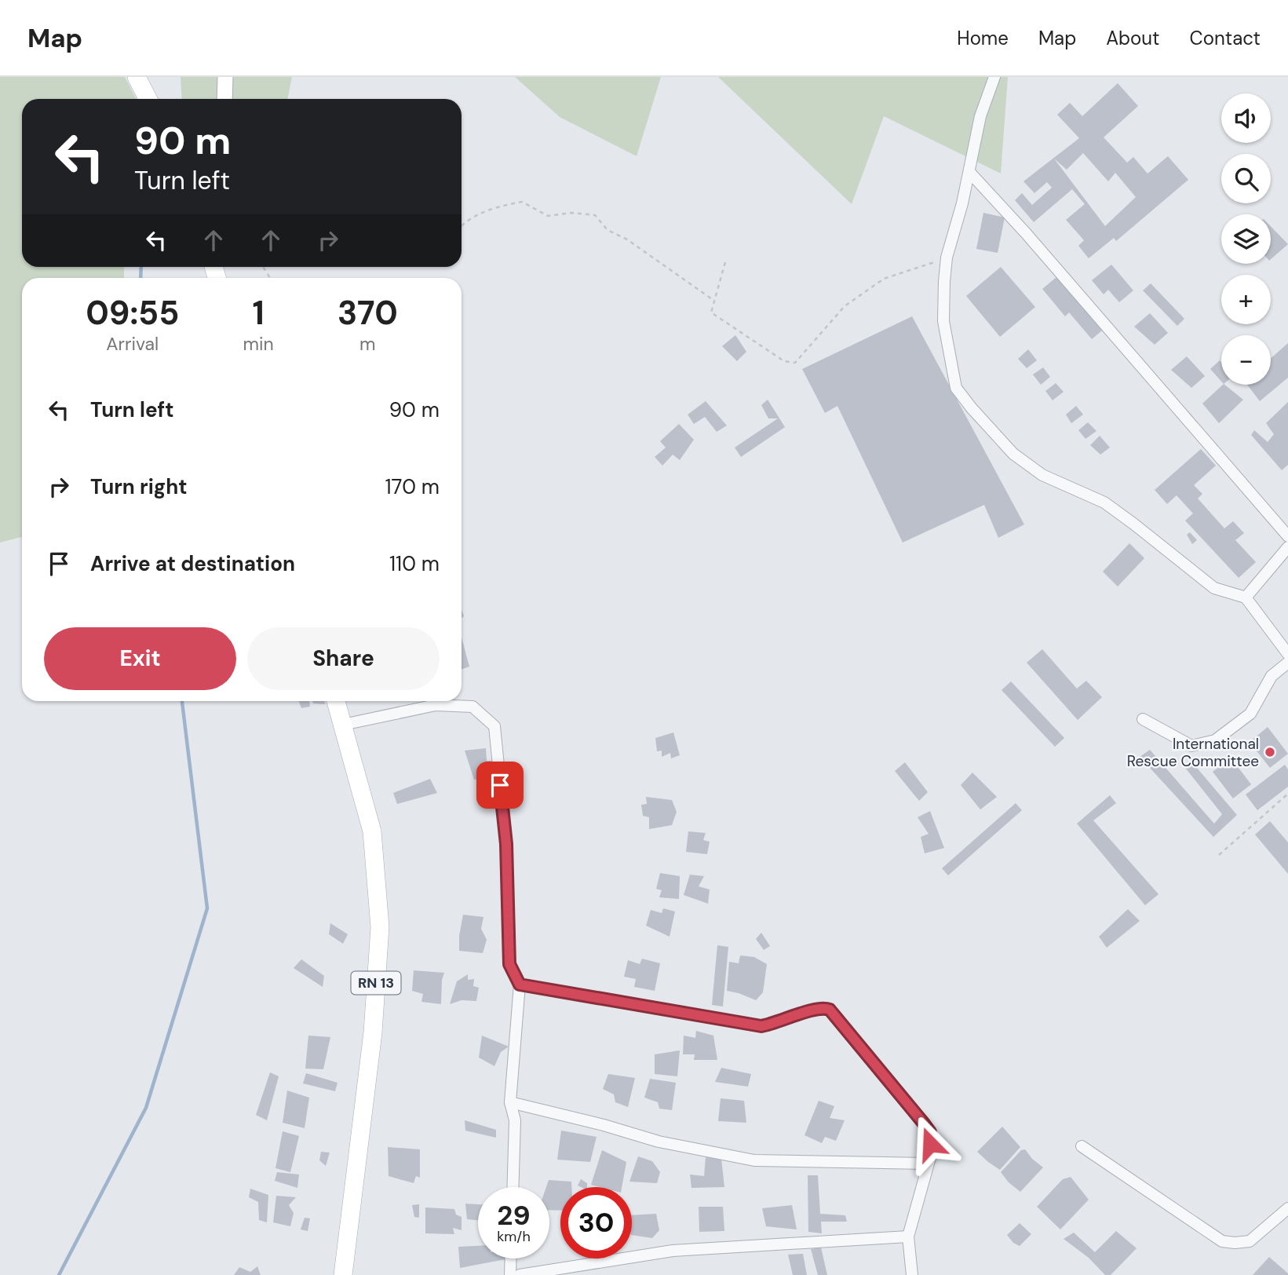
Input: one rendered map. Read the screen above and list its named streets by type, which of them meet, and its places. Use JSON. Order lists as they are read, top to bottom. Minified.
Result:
{"streets":{"main road":["RN 13"]},"places":["International Rescue Committee"],"page":{"header":"Map","nav":["Home","Map","About","Contact"],"map_buttons":["+","−"],"turn":["90 m","Turn left"],"eta":["09:55","Arrival","1","min","370","m"],"list":[{"name":"Turn left","value":"90 m"},{"name":"Turn right","value":"170 m"},{"name":"Arrive at destination","value":"110 m"}],"buttons":["Exit","Share"],"speed":"29 km/h","limit":"30"}}
